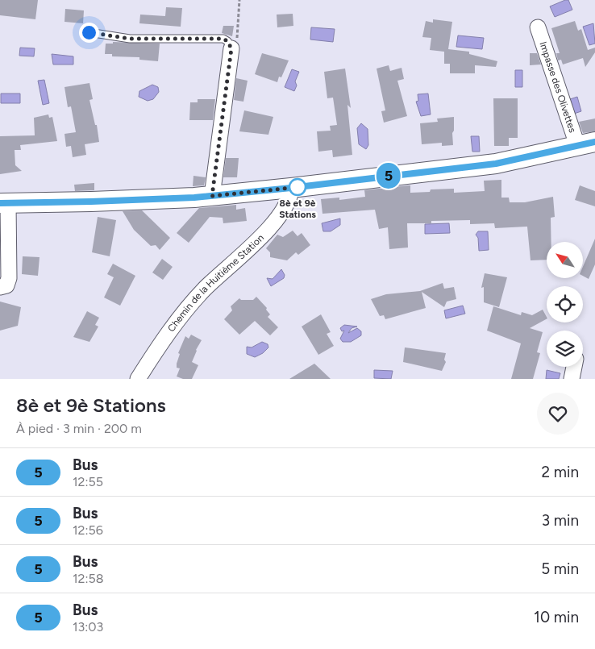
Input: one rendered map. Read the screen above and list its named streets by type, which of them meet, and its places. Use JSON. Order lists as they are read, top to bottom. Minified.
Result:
{"streets":{"street":["Impasse des Olivettes","Chemin de la Huitième Station"]},"places":["8è et 9è Stations"],"lines":["bus line 5"],"north":"top left","page":{"on_map":"5","heading":["8è et 9è Stations","À pied · 3 min · 200 m"],"list":[{"mark":"5","name":"Bus","note":"12:55","value":"2 min"},{"mark":"5","name":"Bus","note":"12:56","value":"3 min"},{"mark":"5","name":"Bus","note":"12:58","value":"5 min"},{"mark":"5","name":"Bus","note":"13:03","value":"10 min"}]}}
